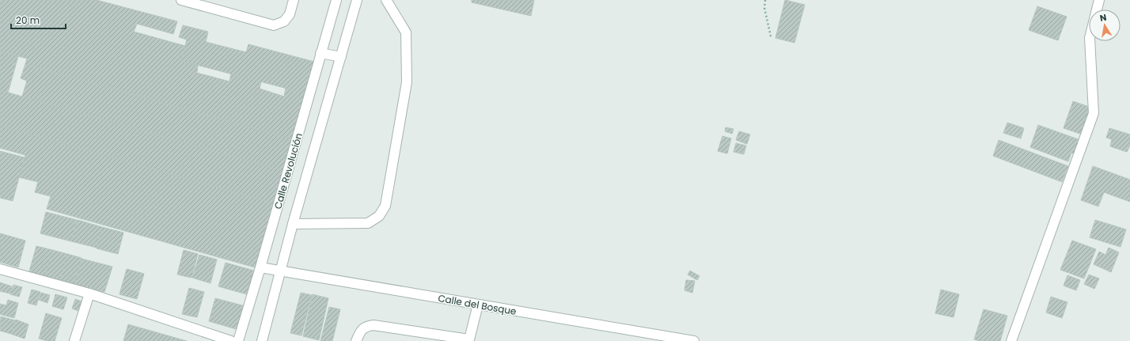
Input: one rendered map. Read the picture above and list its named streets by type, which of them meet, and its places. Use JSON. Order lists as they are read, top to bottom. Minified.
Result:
{"streets":{"street":["Calle Revolución","Calle del Bosque"]},"crossings":[["Calle Revolución","Calle del Bosque"]],"scale_bar":"20 m","north":"top"}
